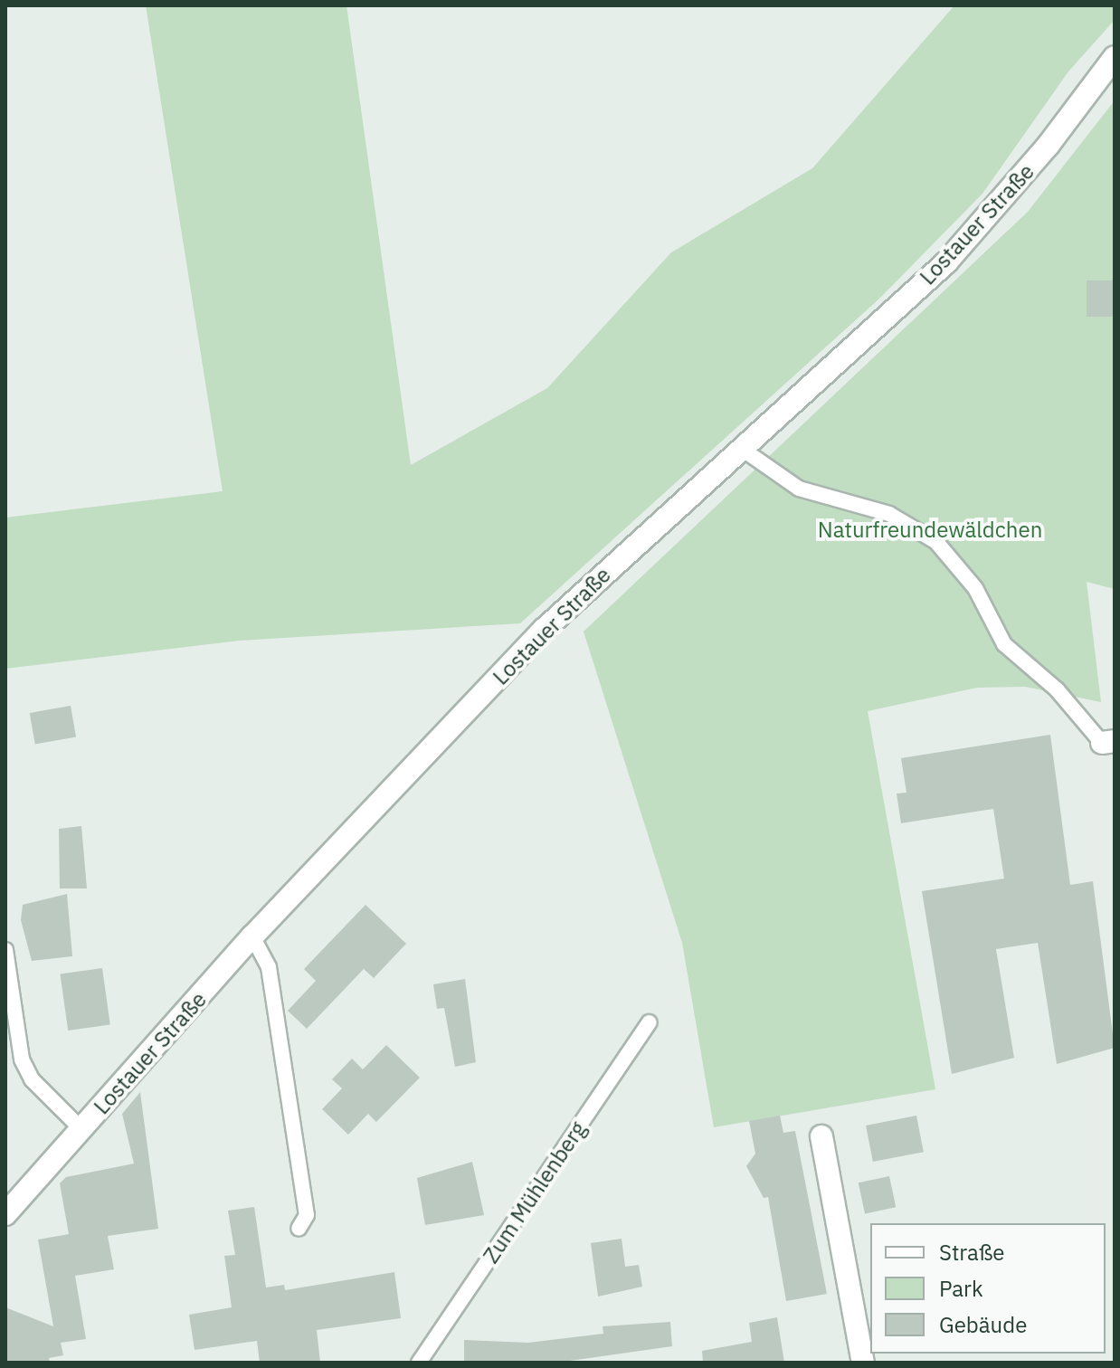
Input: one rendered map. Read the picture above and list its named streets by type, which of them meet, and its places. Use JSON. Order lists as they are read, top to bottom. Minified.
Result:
{"streets":{"street":["Lostauer Straße"],"lane":["Zum Mühlenberg"]},"parks":["Naturfreundewäldchen"],"legend":["Straße","Park","Gebäude"]}
